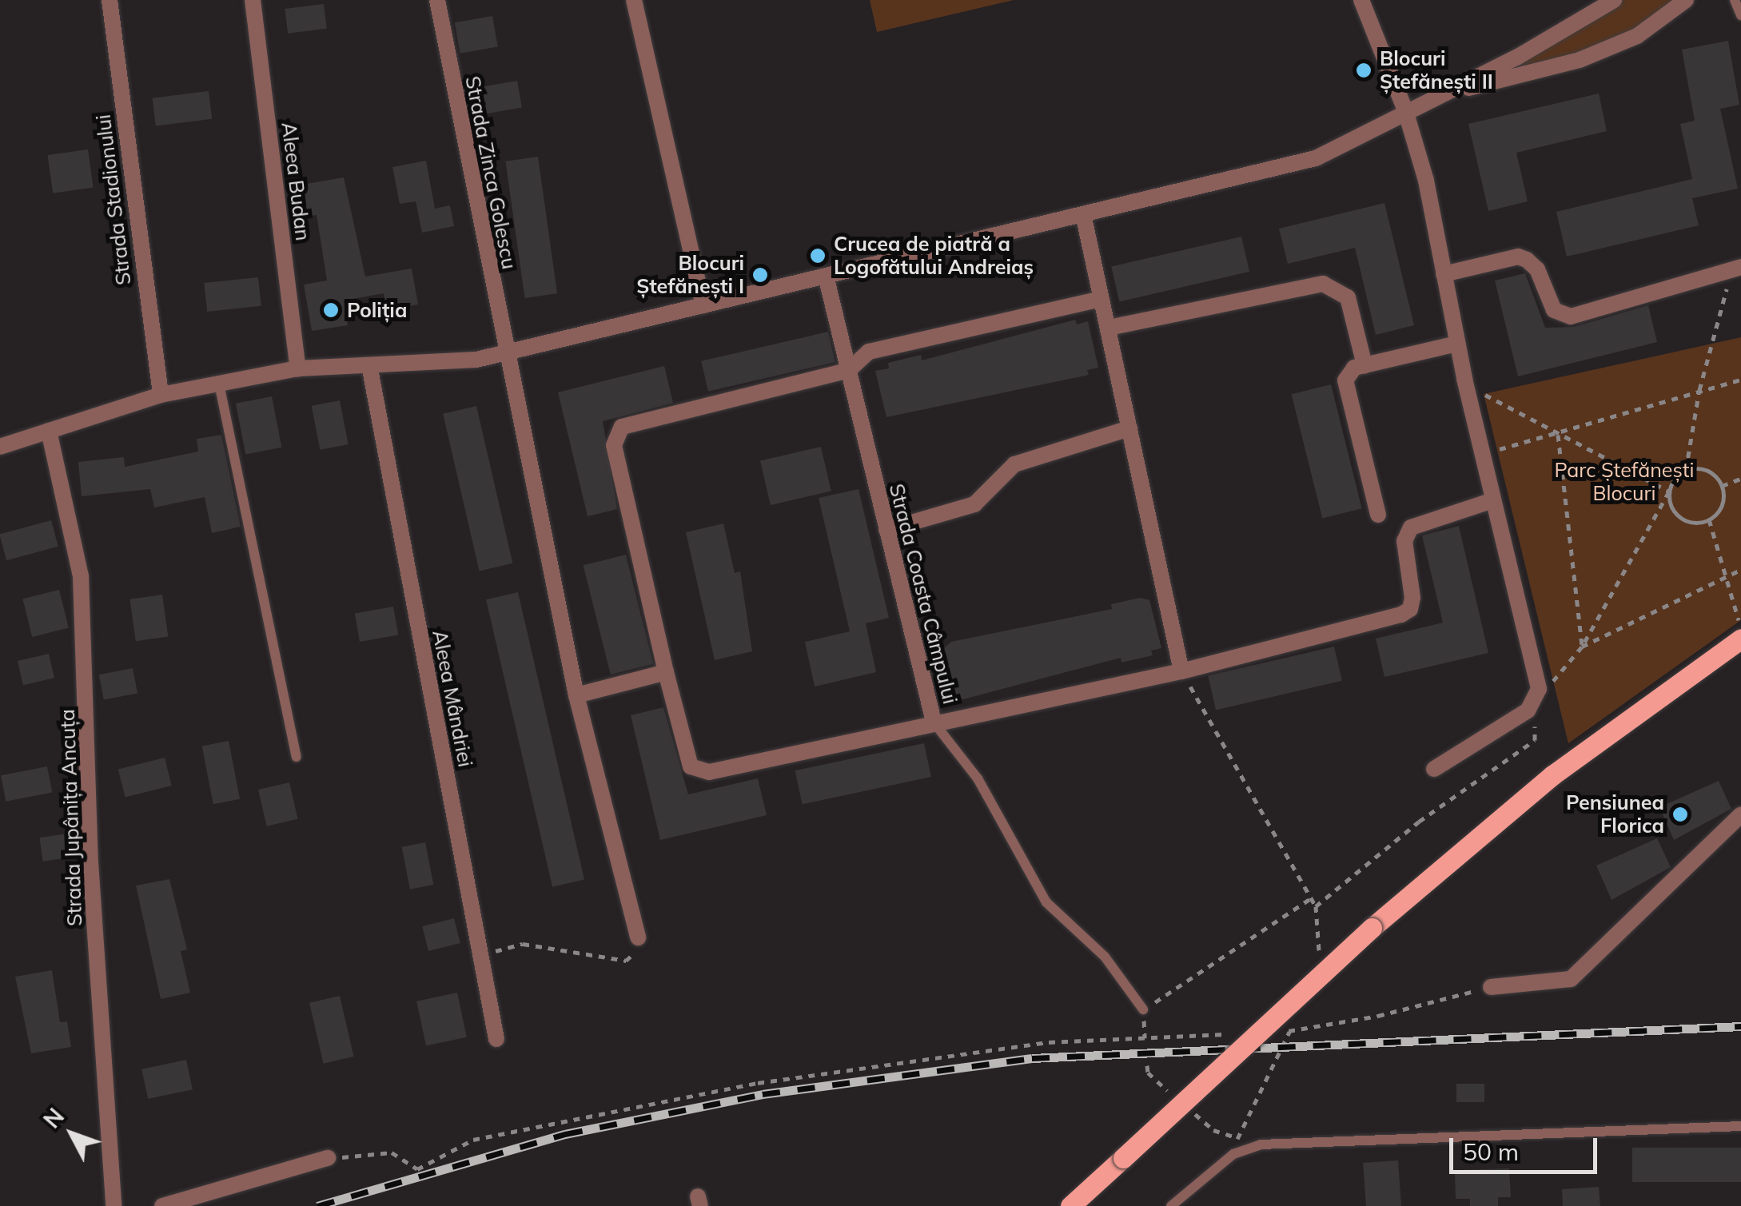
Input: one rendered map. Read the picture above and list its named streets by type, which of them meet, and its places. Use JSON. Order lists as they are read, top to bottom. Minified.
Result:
{"streets":{"street":["Strada Zinca Golescu","Aleea Budan","Strada Stadionului","Strada Coasta Câmpului","Aleea Mândriei","Strada Jupânița Ancuța"]},"parks":["Parc Ștefănești Blocuri"],"places":["Blocuri Ștefănești II","Crucea de piatră a Logofătului Andreiaș","Blocuri Ștefănești I","Poliția","Pensiunea Florica"],"scale_bar":"50 m","north":"top left"}
